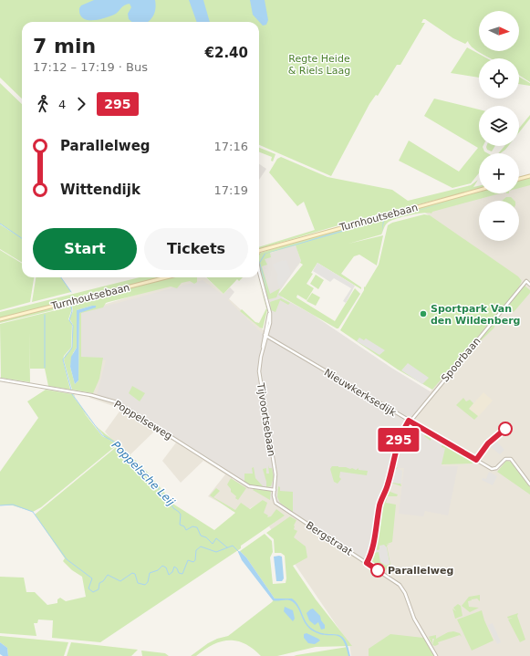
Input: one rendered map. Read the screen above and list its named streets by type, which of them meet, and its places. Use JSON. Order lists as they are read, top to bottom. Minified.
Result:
{"streets":{"main road":["Turnhoutsebaan"],"street":["Spoorbaan","Nieuwkerksedijk","Poppelseweg","Tijvoortsebaan","Bergstraat"]},"crossings":[["Spoorbaan","Nieuwkerksedijk"],["Nieuwkerksedijk","Tijvoortsebaan"],["Poppelseweg","Tijvoortsebaan"],["Poppelseweg","Bergstraat"],["Tijvoortsebaan","Bergstraat"]],"water":["Poppelsche Leij"],"parks":["Regte Heide & Riels Laag"],"places":["Sportpark Van den Wildenberg","Parallelweg"],"lines":["bus line 295"],"north":"right","page":{"on_map":"295","map_buttons":["+","−"],"heading":["7 min","17:12 – 17:19 · Bus","€2.40"],"legs":["4","295"],"list":[{"name":"Parallelweg","value":"17:16"},{"name":"Wittendijk","value":"17:19"}],"buttons":["Start","Tickets"]}}
